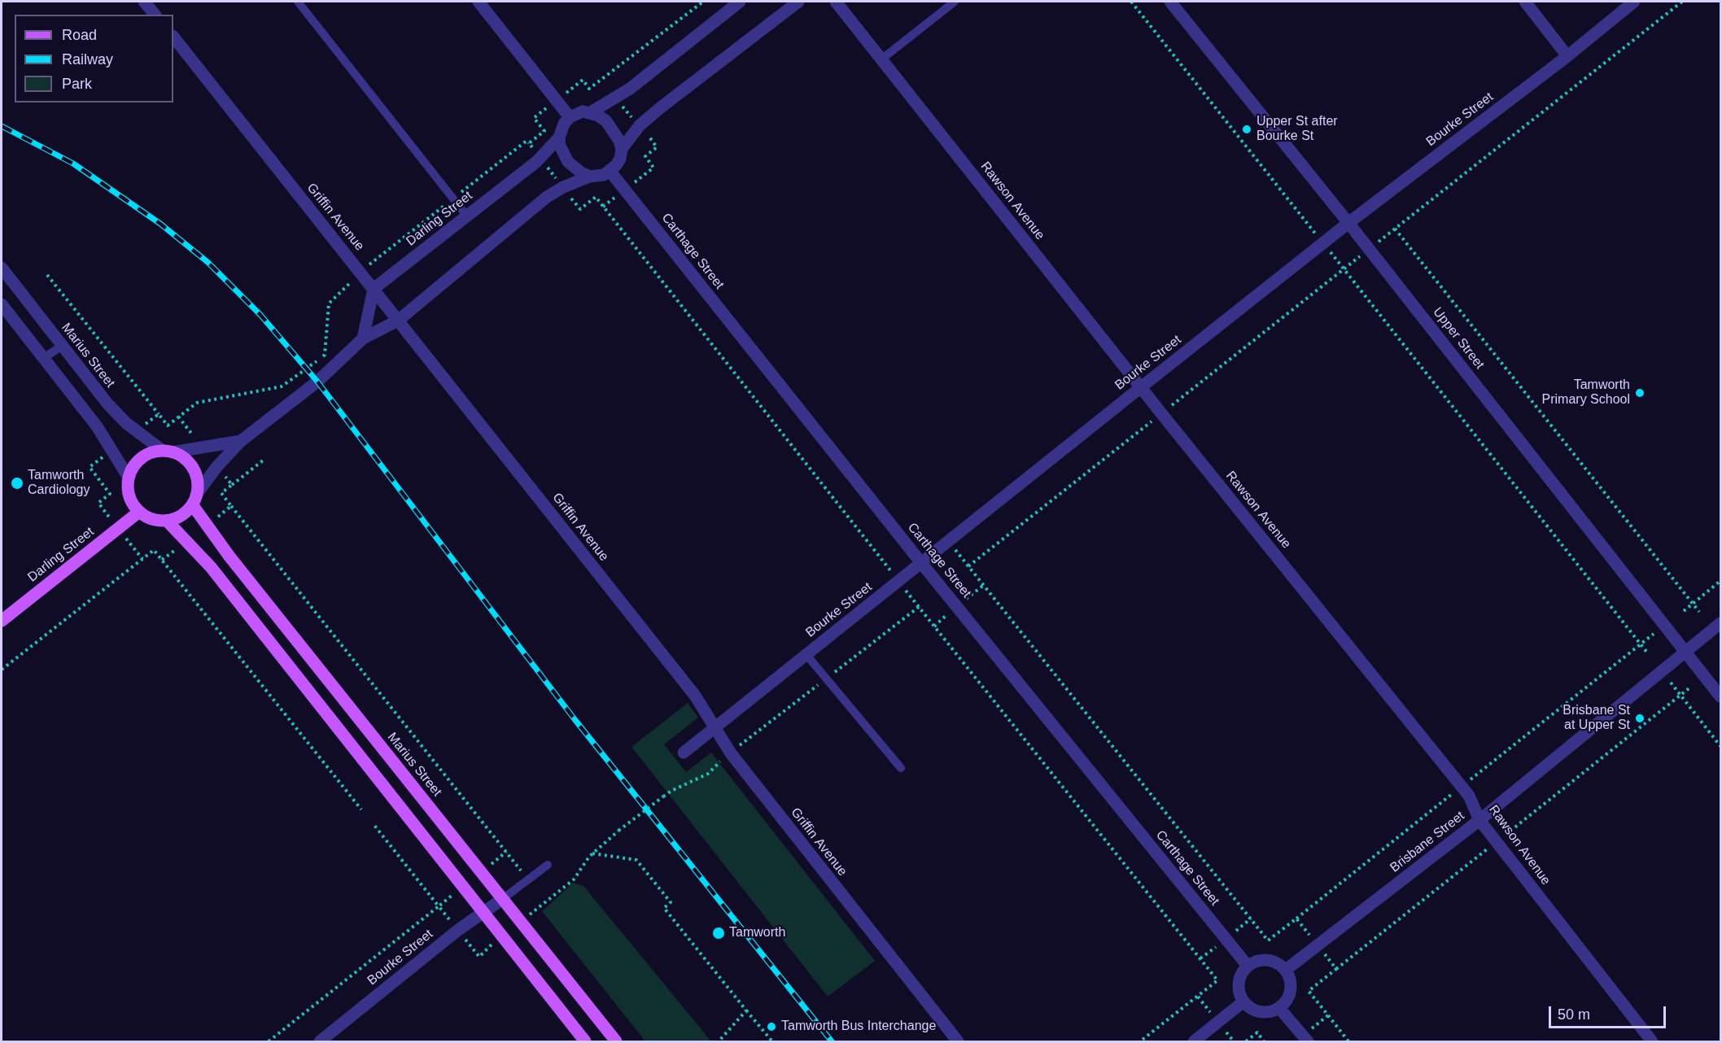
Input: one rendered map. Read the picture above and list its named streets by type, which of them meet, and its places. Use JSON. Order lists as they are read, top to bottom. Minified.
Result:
{"streets":{"main road":["Darling Street","Marius Street"],"street":["Bourke Street","Rawson Avenue","Griffin Avenue","Carthage Street","Upper Street","Brisbane Street"]},"crossings":[["Bourke Street","Rawson Avenue"],["Bourke Street","Griffin Avenue"],["Bourke Street","Carthage Street"],["Bourke Street","Upper Street"],["Bourke Street","Marius Street"],["Rawson Avenue","Brisbane Street"],["Griffin Avenue","Darling Street"],["Darling Street","Carthage Street"],["Darling Street","Marius Street"],["Carthage Street","Brisbane Street"],["Upper Street","Brisbane Street"]],"places":["Upper St after Bourke St","Tamworth Primary School","Tamworth Cardiology","Brisbane St at Upper St","Tamworth","Tamworth Bus Interchange"],"legend":["Road","Railway","Park"],"scale_bar":"50 m"}
